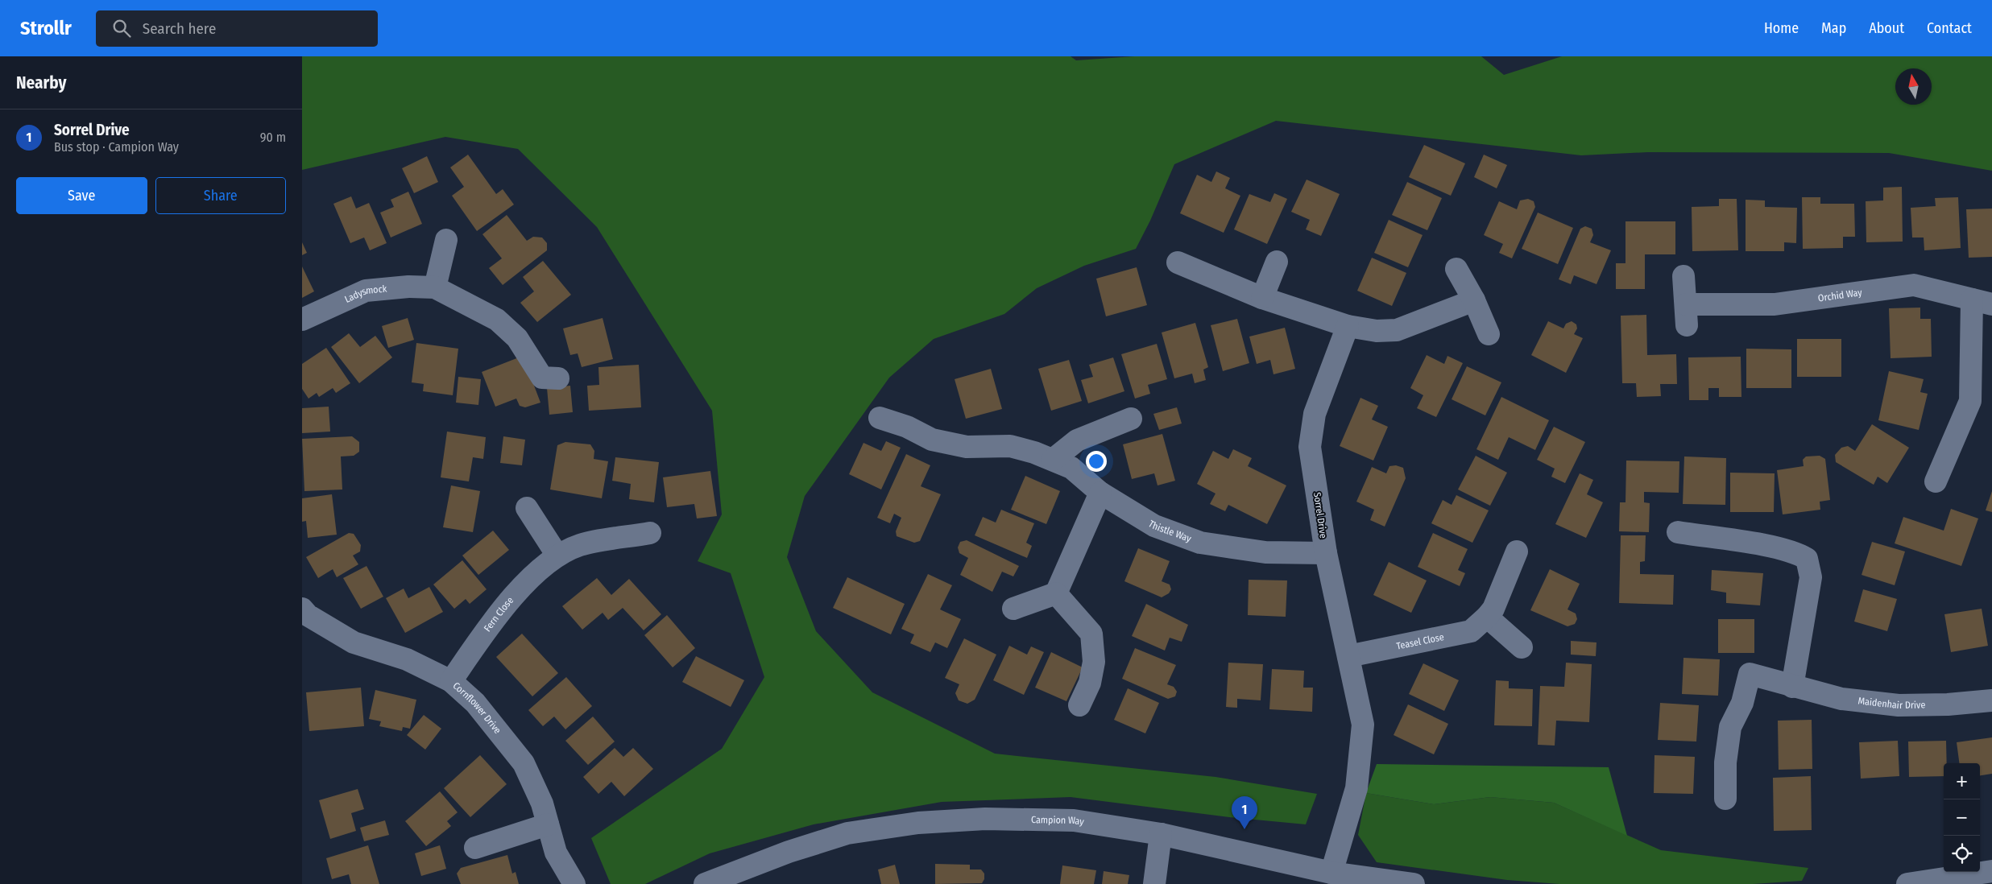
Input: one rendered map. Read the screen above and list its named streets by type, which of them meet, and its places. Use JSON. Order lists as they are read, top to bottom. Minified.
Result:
{"streets":{"street":["Ladysmock","Orchid Way","Sorrel Drive","Thistle Way","Fern Close","Teasel Close","Maidenhair Drive","Cornflower Drive","Campion Way"]},"crossings":[["Sorrel Drive","Thistle Way"],["Sorrel Drive","Teasel Close"],["Sorrel Drive","Campion Way"],["Fern Close","Cornflower Drive"]],"north":"top","page":{"header":"Strollr","search":"Search here","nav":["Home","Map","About","Contact"],"heading":"Nearby","list":[{"mark":"1","name":"Sorrel Drive","note":"Bus stop · Campion Way","value":"90 m"}],"buttons":["Save","Share"],"map_buttons":["+","−"],"pins":"1"}}
